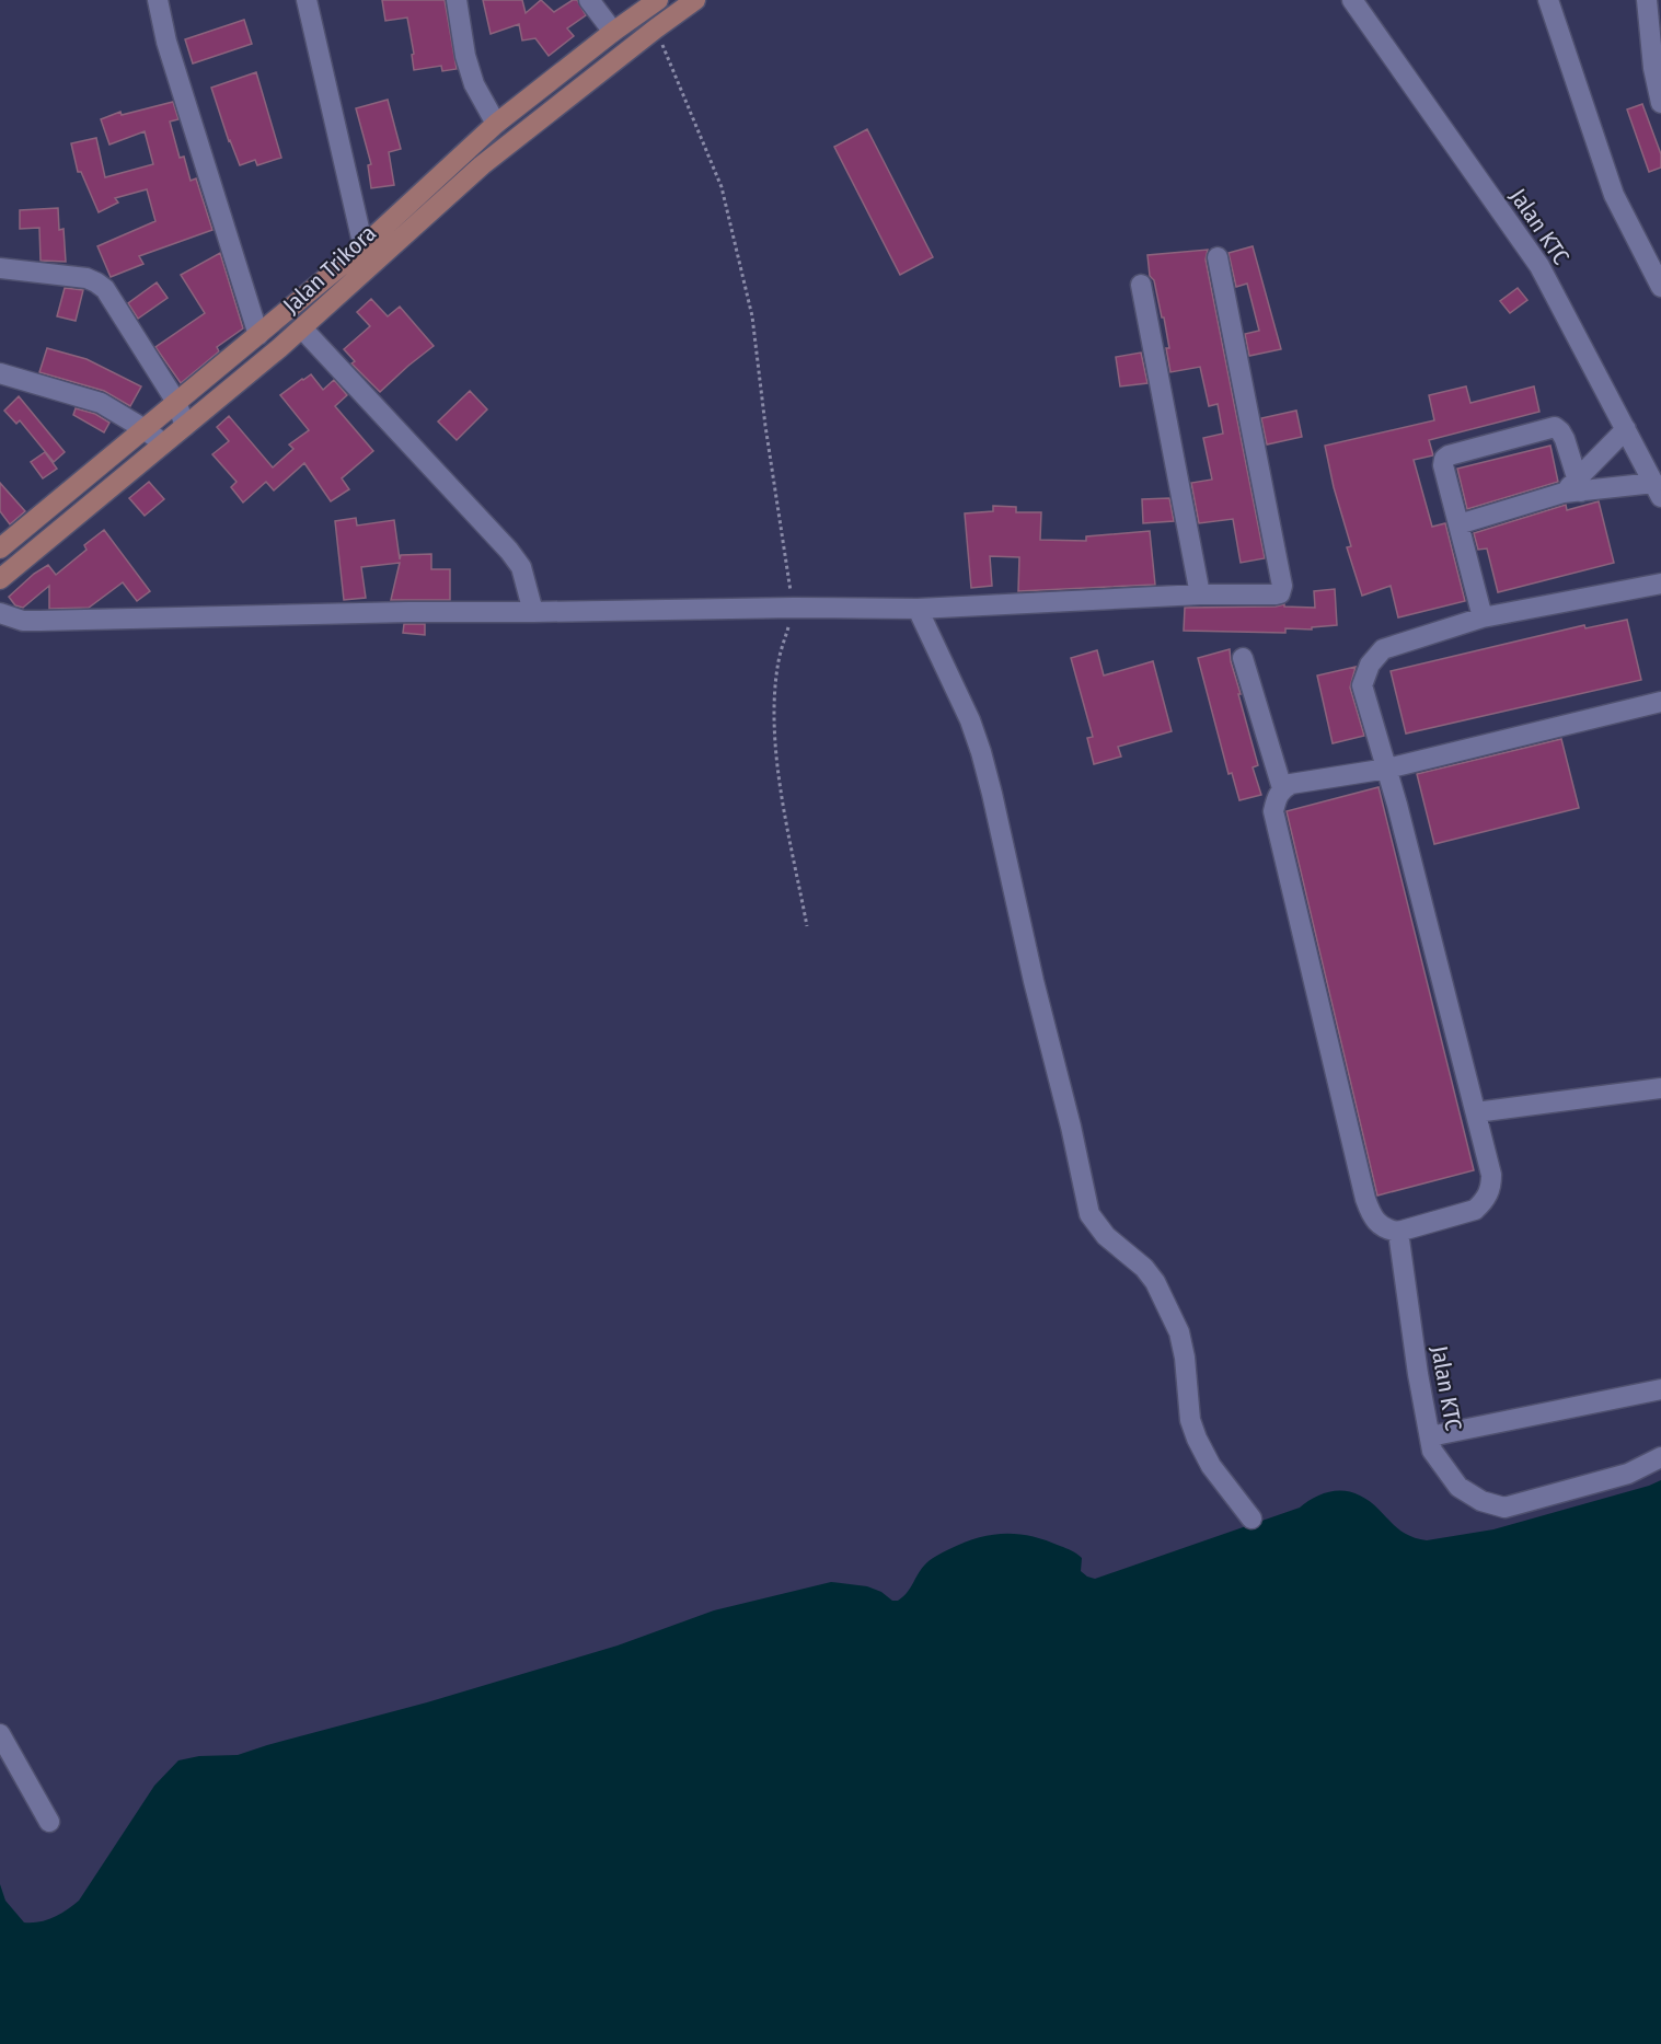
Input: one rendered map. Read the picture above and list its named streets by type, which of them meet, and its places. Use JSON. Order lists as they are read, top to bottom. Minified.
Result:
{"streets":{"main road":["Jalan Trikora"],"street":["Jalan KTC"]}}
